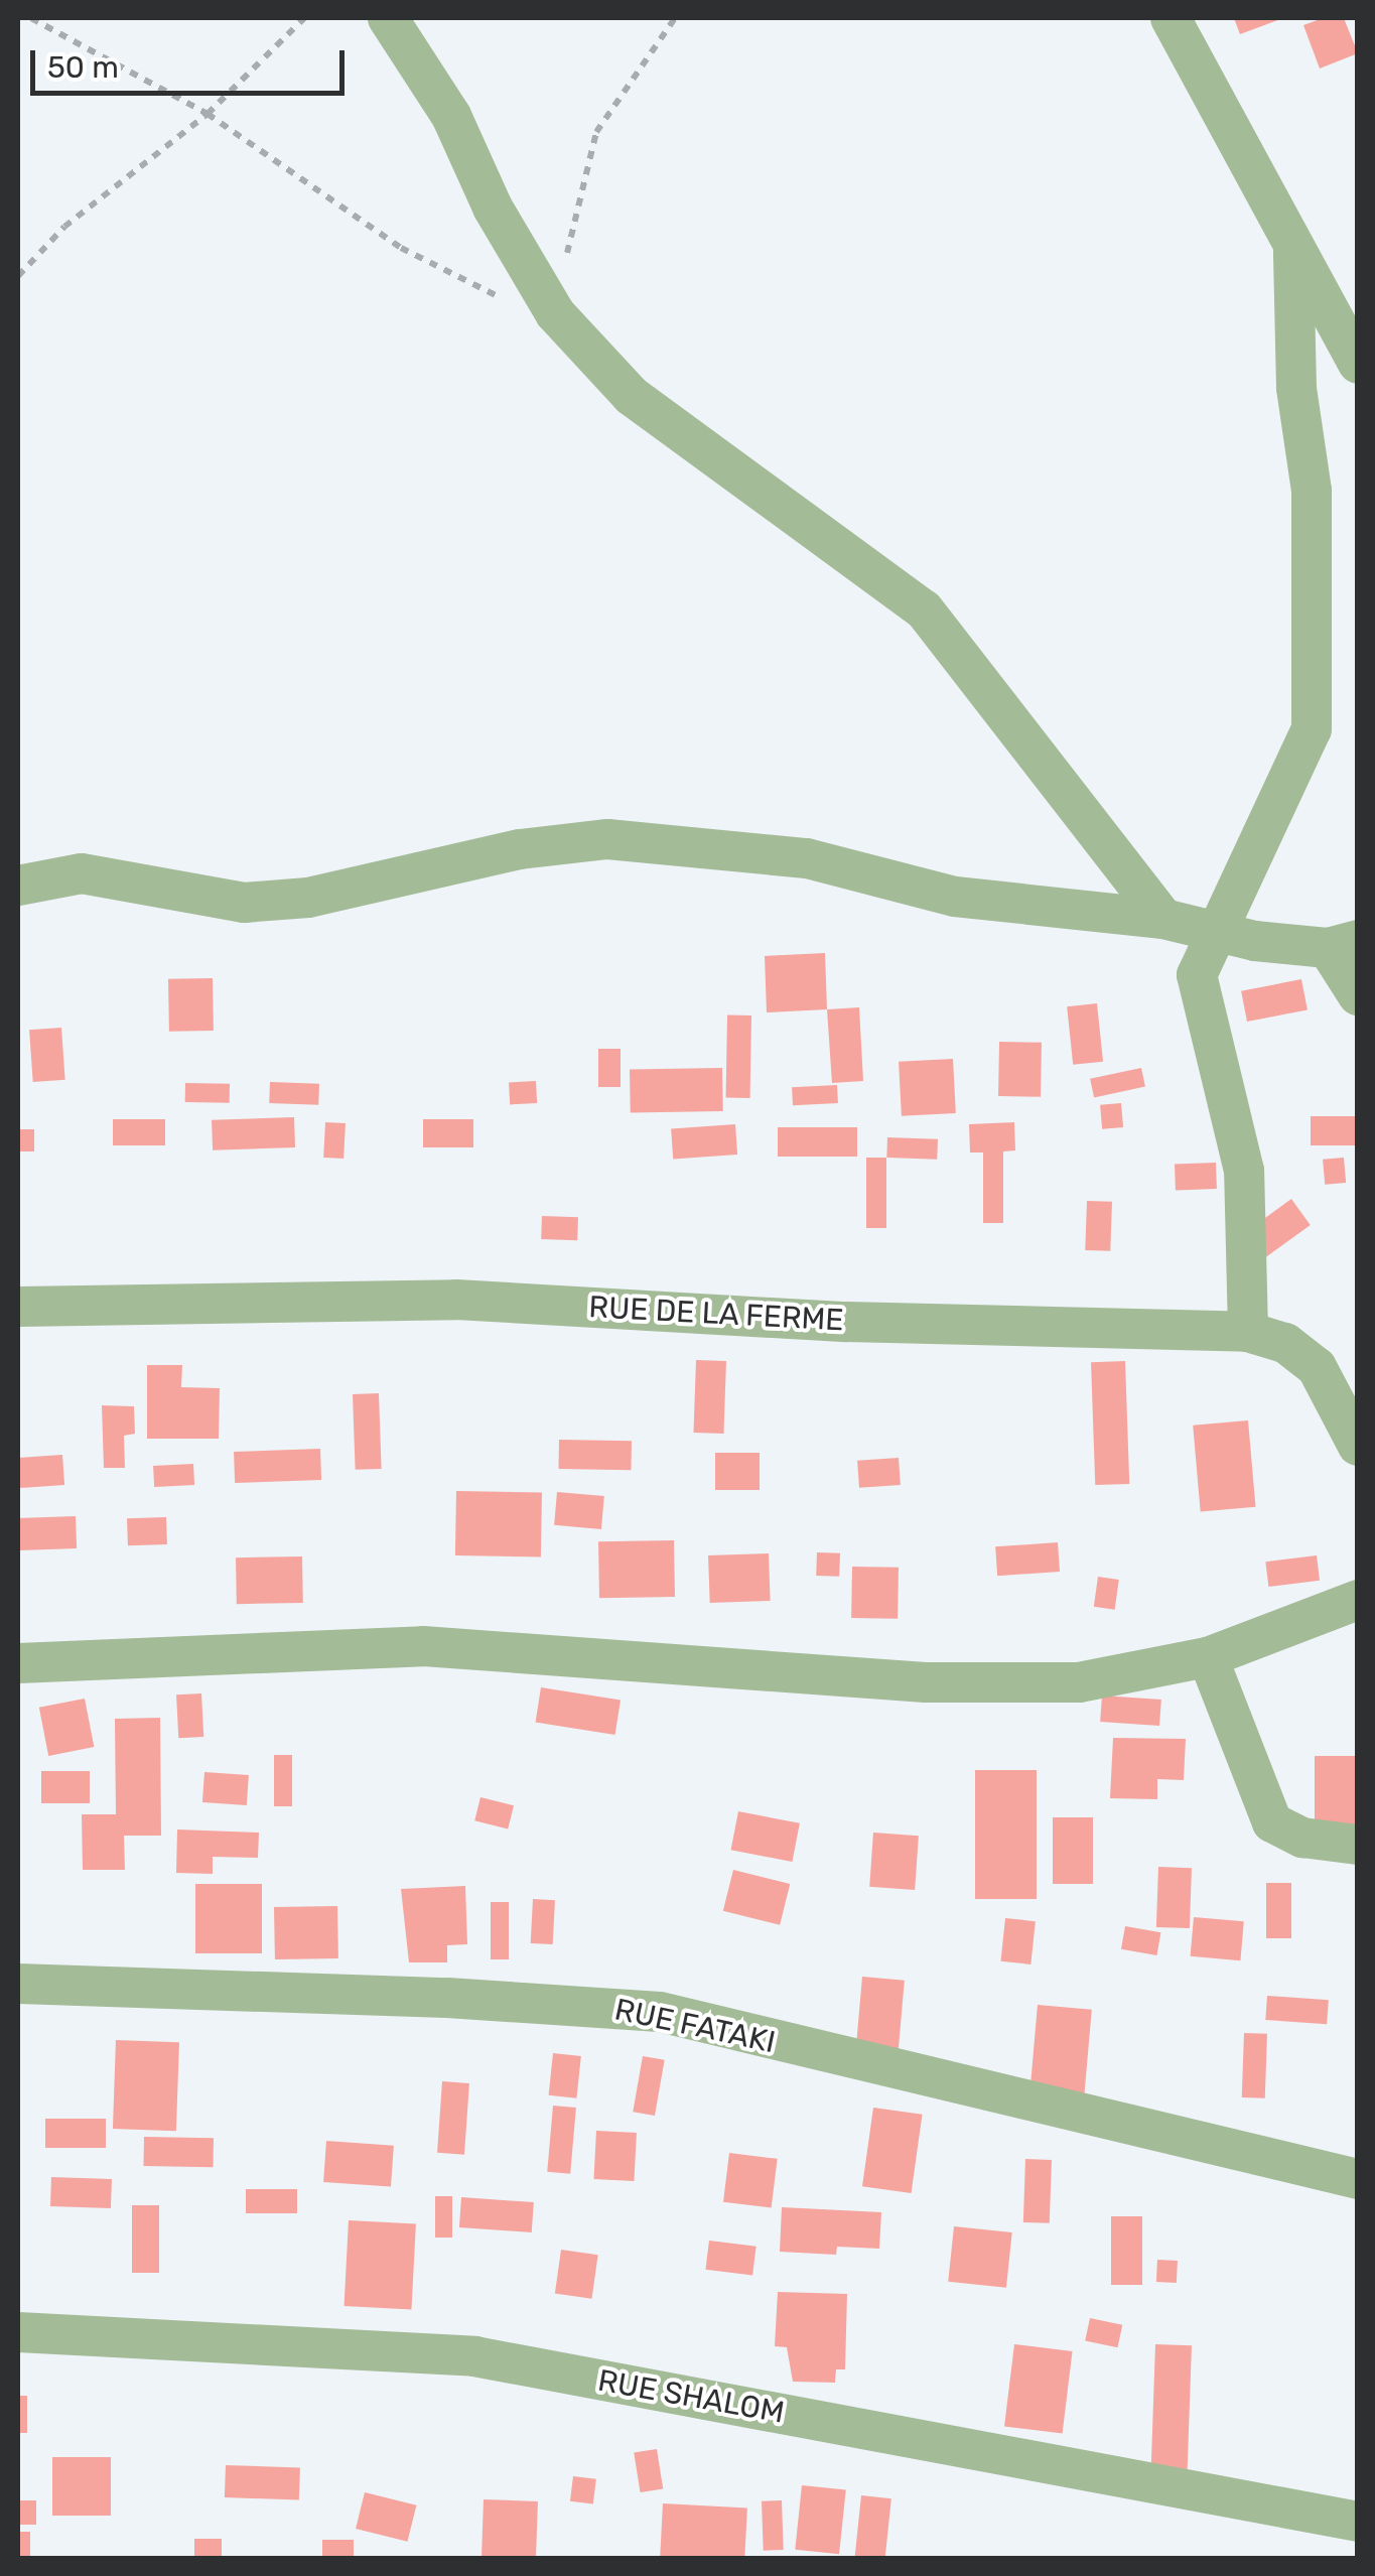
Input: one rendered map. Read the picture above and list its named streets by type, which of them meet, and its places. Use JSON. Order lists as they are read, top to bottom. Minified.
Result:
{"streets":{"street":["RUE DE LA FERME","RUE FATAKI","RUE SHALOM"]},"scale_bar":"50 m"}
